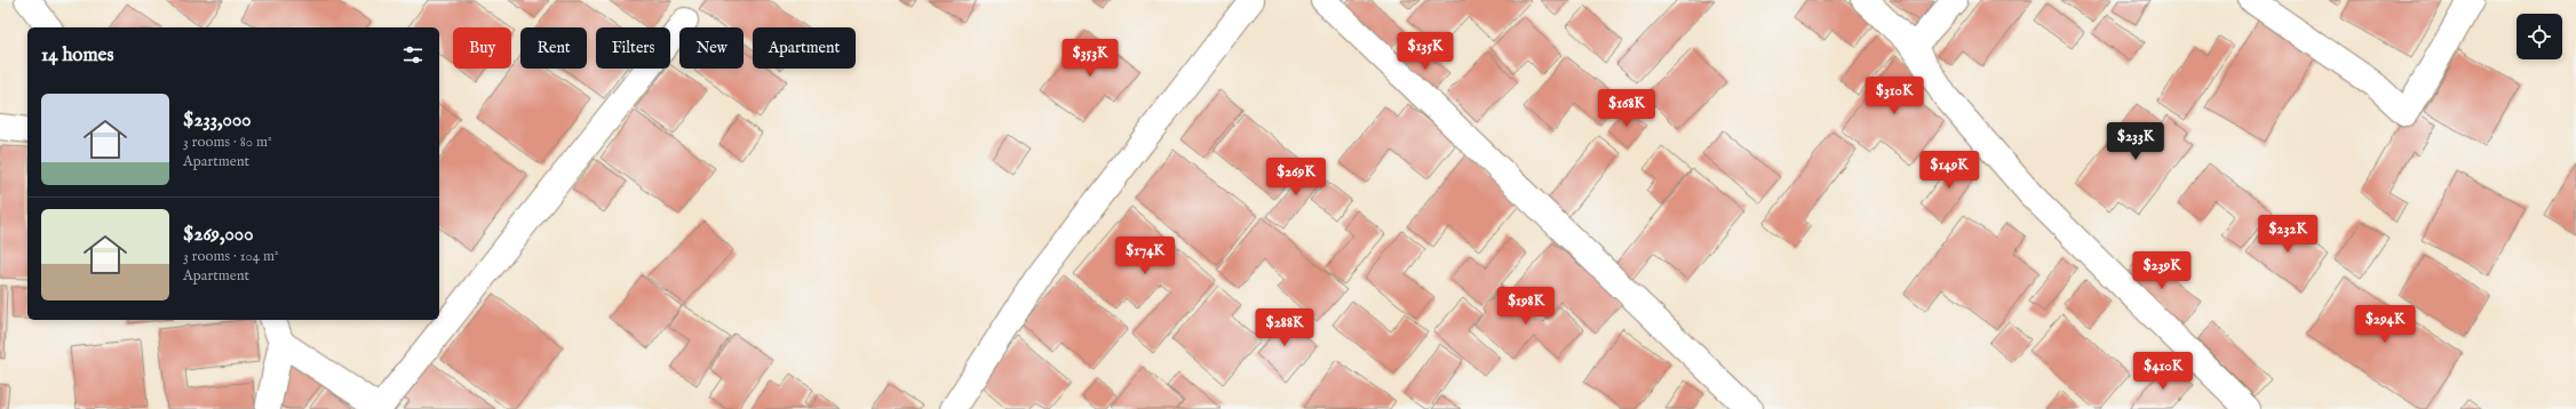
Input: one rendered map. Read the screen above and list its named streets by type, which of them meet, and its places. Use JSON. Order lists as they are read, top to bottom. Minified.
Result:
{"page":{"chip":["Buy","Rent","Filters","New","Apartment"],"heading":"14 homes","price":["$135K","$353K","$310K","$168K","$233K","$149K","$269K","$232K","$174K","$239K","$198K","$294K","$288K","$410K"],"list":[{"name":"$233,000","note":"3 rooms · 80 m² · Apartment"},{"name":"$269,000","note":"3 rooms · 104 m² · Apartment"}]}}
